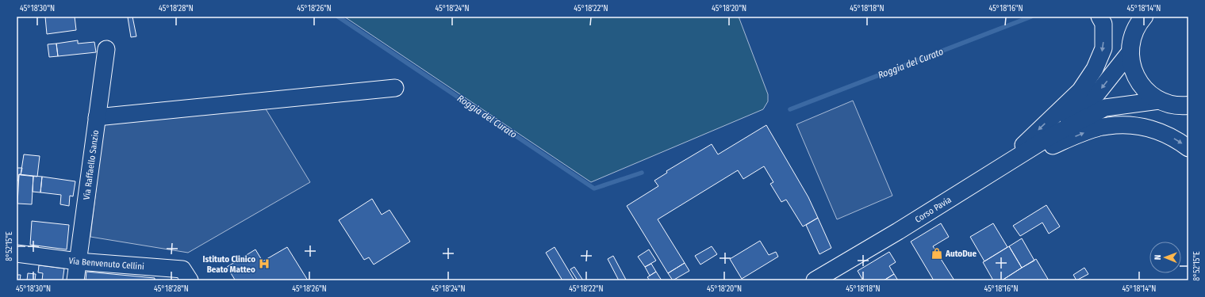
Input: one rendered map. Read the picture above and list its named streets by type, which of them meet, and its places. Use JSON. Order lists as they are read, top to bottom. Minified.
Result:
{"streets":{"street":["Via Raffaello Sanzio","Corso Pavia","Via Benvenuto Cellini"]},"crossings":[["Via Raffaello Sanzio","Via Benvenuto Cellini"]],"water":["Roggia del Curato"],"places":{"shop":["AutoDue"],"hospital":["Istituto Clinico Beato Matteo"]},"north":"left","coordinates":["45°18'30\"N","45°18'28\"N","45°18'26\"N","45°18'24\"N","45°18'22\"N","45°18'20\"N","45°18'18\"N","45°18'16\"N","45°18'14\"N","8°52'15\"E"]}
